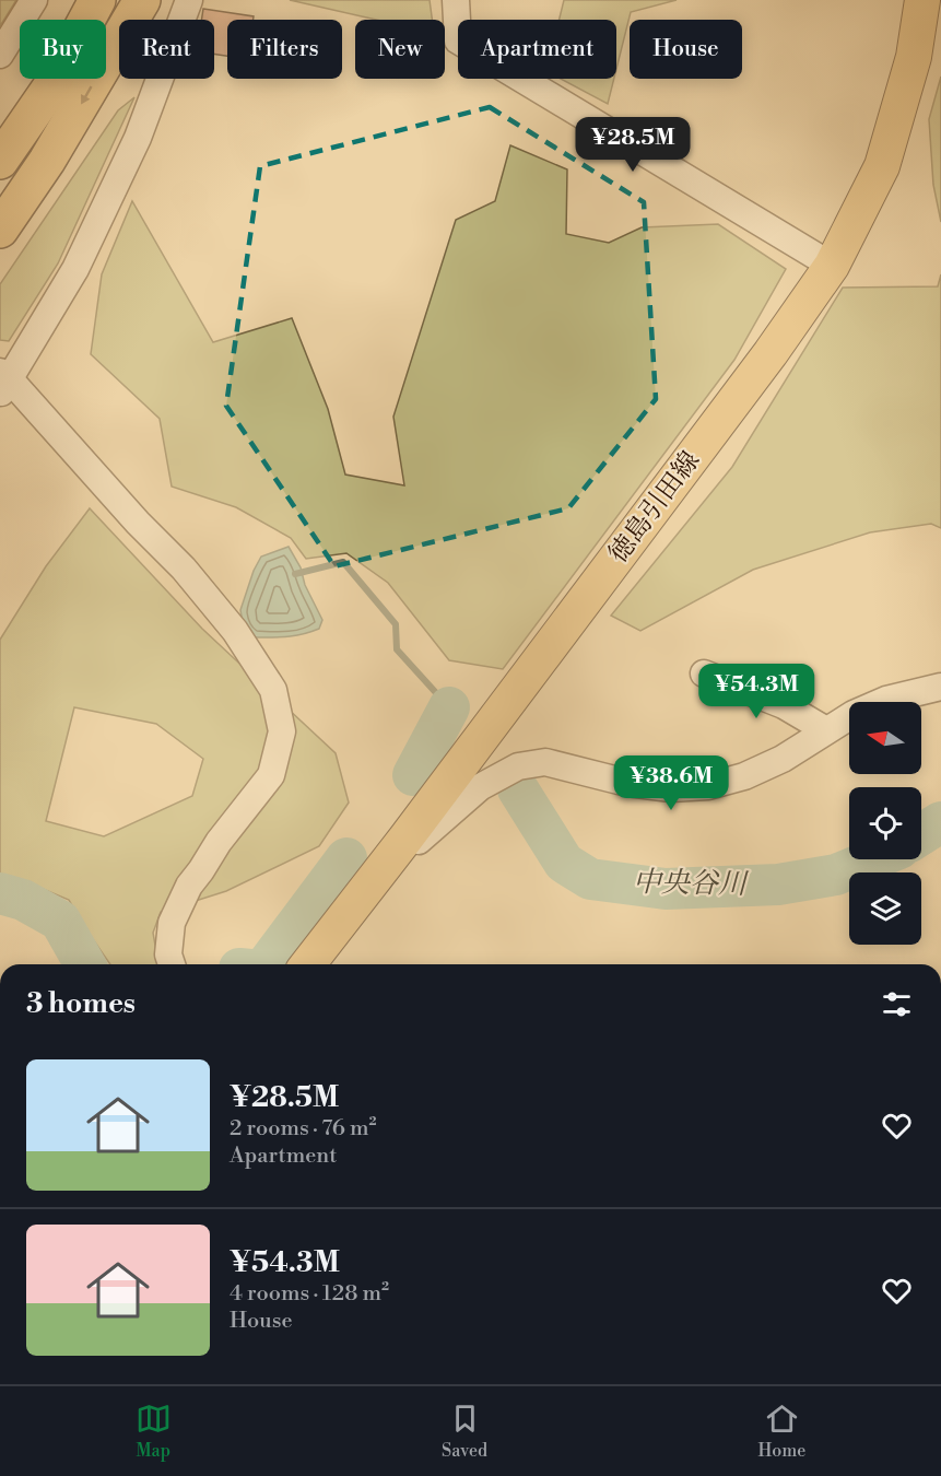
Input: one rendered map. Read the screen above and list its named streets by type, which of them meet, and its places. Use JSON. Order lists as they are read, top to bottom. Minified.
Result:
{"streets":{"main road":["徳島引田線"]},"water":["中央谷川"],"north":"left","page":{"chip":["Buy","Rent","Filters","New","Apartment","House"],"price":["¥28.5M","¥54.3M","¥38.6M"],"heading":"3 homes","list":[{"name":"¥28.5M","note":"2 rooms · 76 m² · Apartment"},{"name":"¥54.3M","note":"4 rooms · 128 m² · House"}],"tabs":["Map","Saved","Home"]}}
